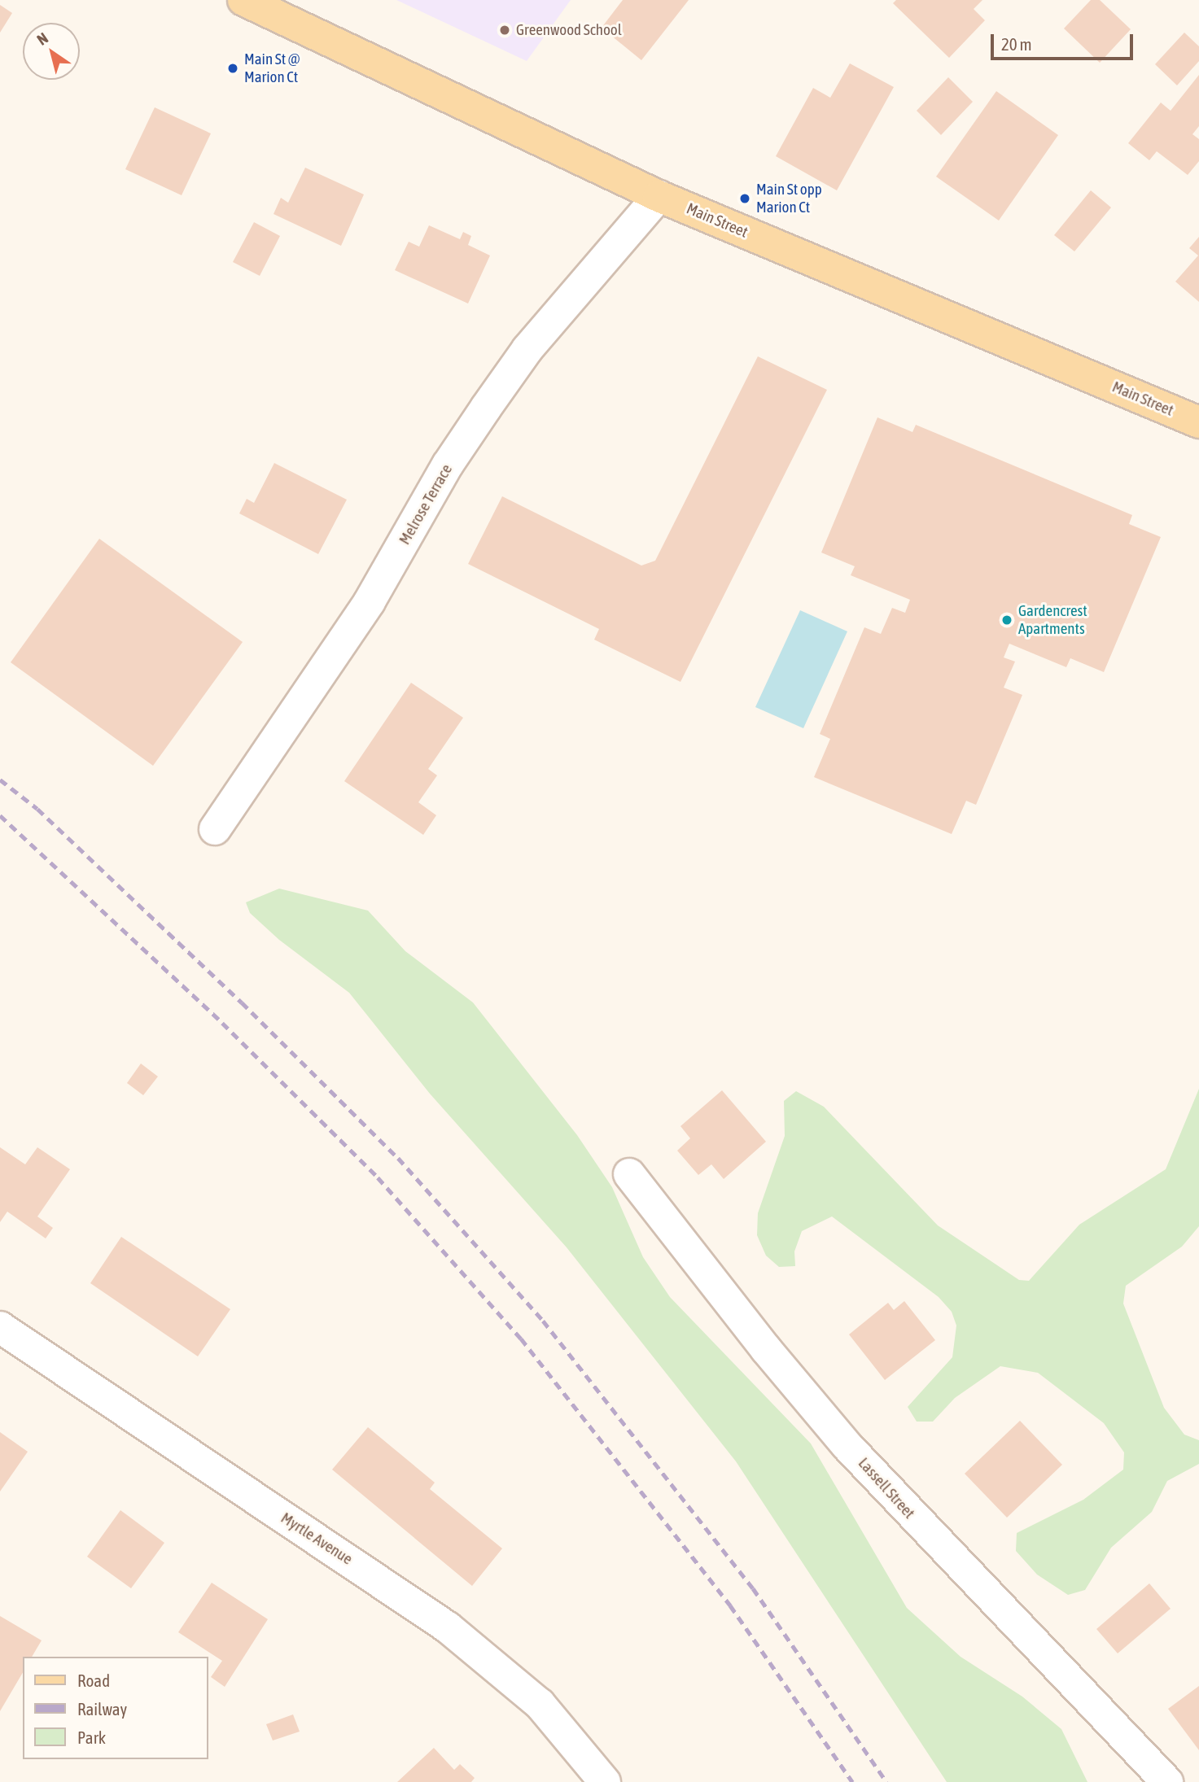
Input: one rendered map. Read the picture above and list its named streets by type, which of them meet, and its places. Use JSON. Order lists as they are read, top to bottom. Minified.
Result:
{"streets":{"main road":["Main Street"],"street":["Melrose Terrace","Lassell Street","Myrtle Avenue"]},"crossings":[["Main Street","Melrose Terrace"]],"places":["Greenwood School","Main St @ Marion Ct","Main St opp Marion Ct","Gardencrest Apartments"],"legend":["Road","Railway","Park"],"scale_bar":"20 m","north":"top left"}
